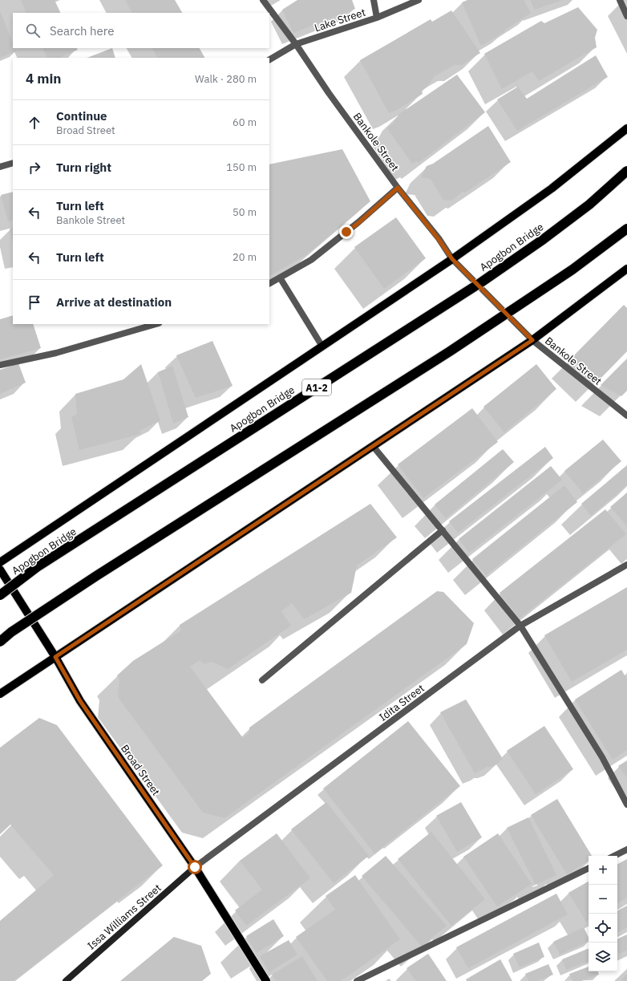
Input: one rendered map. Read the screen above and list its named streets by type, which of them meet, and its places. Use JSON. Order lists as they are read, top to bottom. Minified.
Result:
{"streets":{"highway":["Apogbon Bridge","A1-2"],"main road":["Broad Street","Issa Williams Street"],"street":["Lake Street","Bankole Street","Idita Street"]},"crossings":[["Lake Street","Bankole Street"],["Idita Street","Broad Street"],["Idita Street","Issa Williams Street"],["Broad Street","Issa Williams Street"]],"page":{"search":"Search here","heading":["4 min","Walk · 280 m"],"list":[["Continue","Broad Street","60 m"],["Turn right","150 m"],["Turn left","Bankole Street","50 m"],["Turn left","20 m"],"Arrive at destination"],"map_buttons":["+","−"]}}
